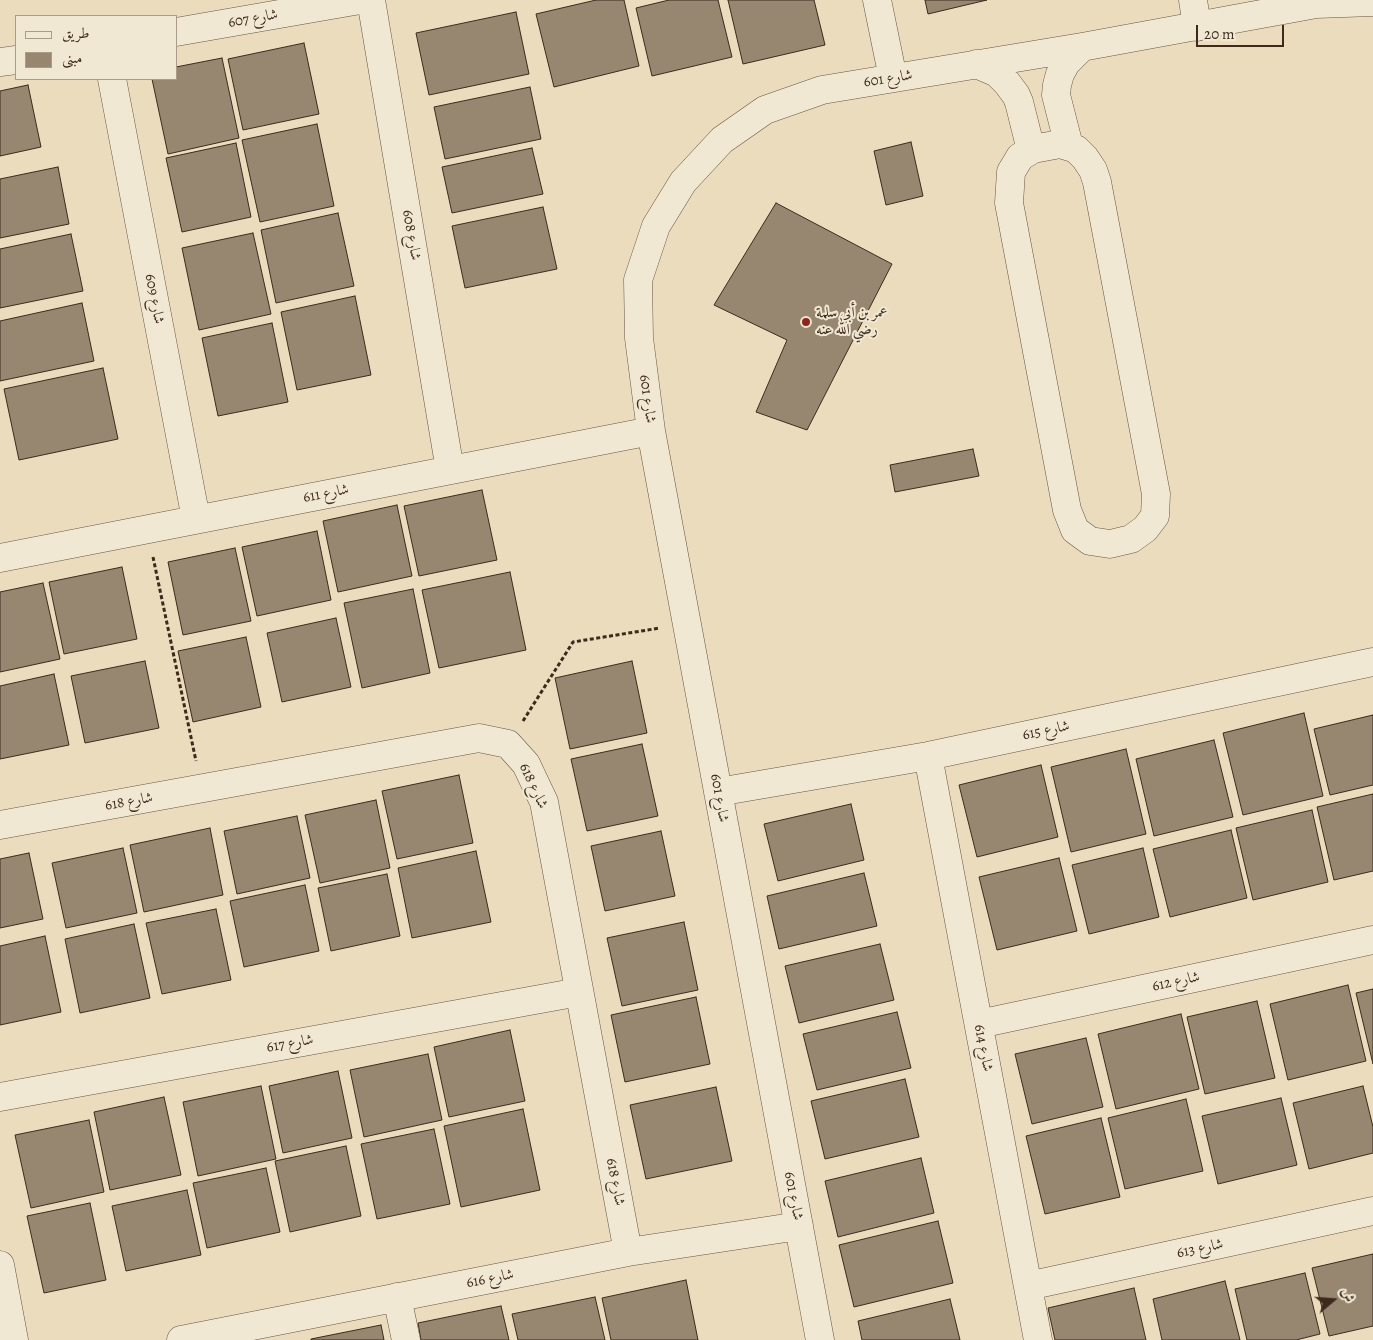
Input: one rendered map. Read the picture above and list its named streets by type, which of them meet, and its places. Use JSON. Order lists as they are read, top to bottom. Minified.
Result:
{"streets":{"street":["شارع 607","شارع 601","شارع 608","شارع 609","شارع 611","شارع 615","شارع 618","شارع 612","شارع 617","شارع 614","شارع 613","شارع 616"]},"crossings":[["شارع 601","شارع 611"],["شارع 601","شارع 615"],["شارع 601","شارع 616"],["شارع 608","شارع 611"],["شارع 609","شارع 611"],["شارع 615","شارع 614"],["شارع 618","شارع 617"],["شارع 618","شارع 616"],["شارع 612","شارع 614"],["شارع 614","شارع 613"]],"places":["عمر بن أبي سلمة رضي الله عنه"],"legend":["طريق","مبنى"],"scale_bar":"20 m","north":"right"}
